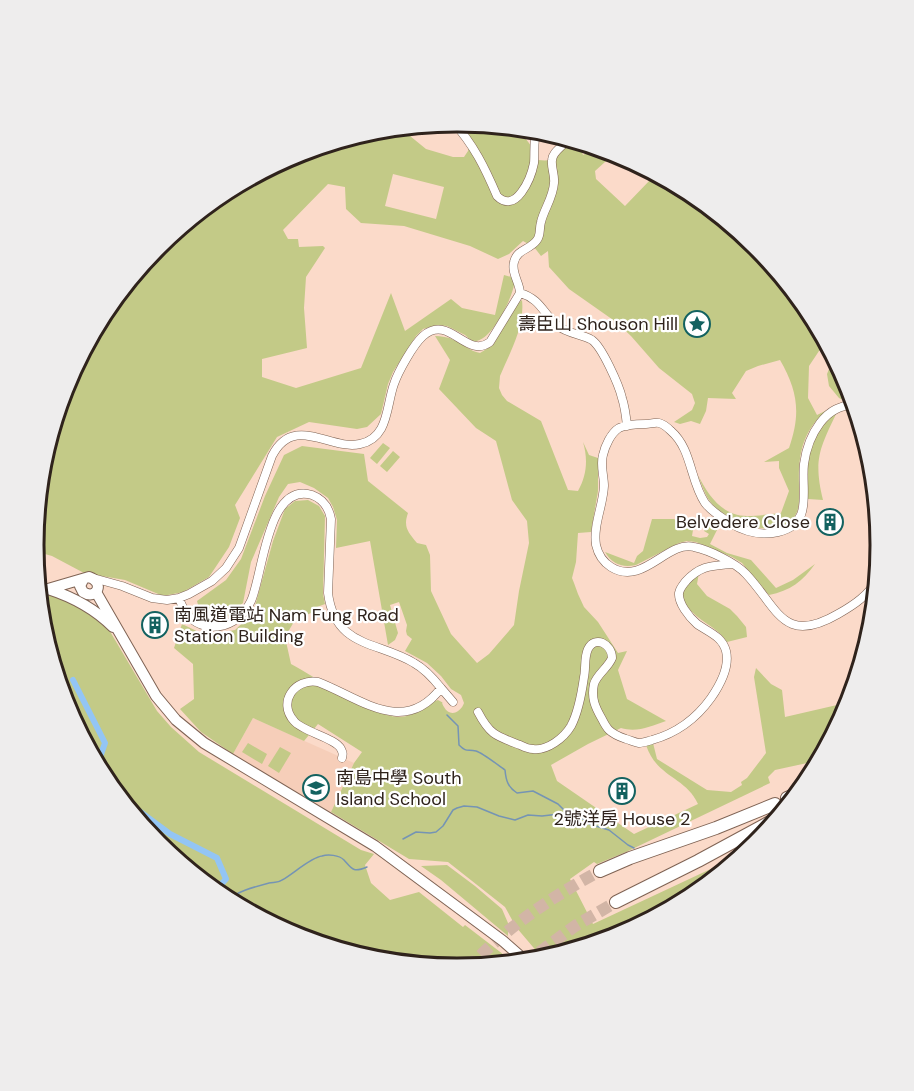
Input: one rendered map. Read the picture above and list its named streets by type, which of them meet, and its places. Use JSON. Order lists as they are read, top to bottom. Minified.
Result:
{"places":{"place":["壽臣山 Shouson Hill"],"building":["Belvedere Close","南風道電站 Nam Fung Road Station Building","2號洋房 House 2"],"school or university":["南島中學 South Island School"]}}
